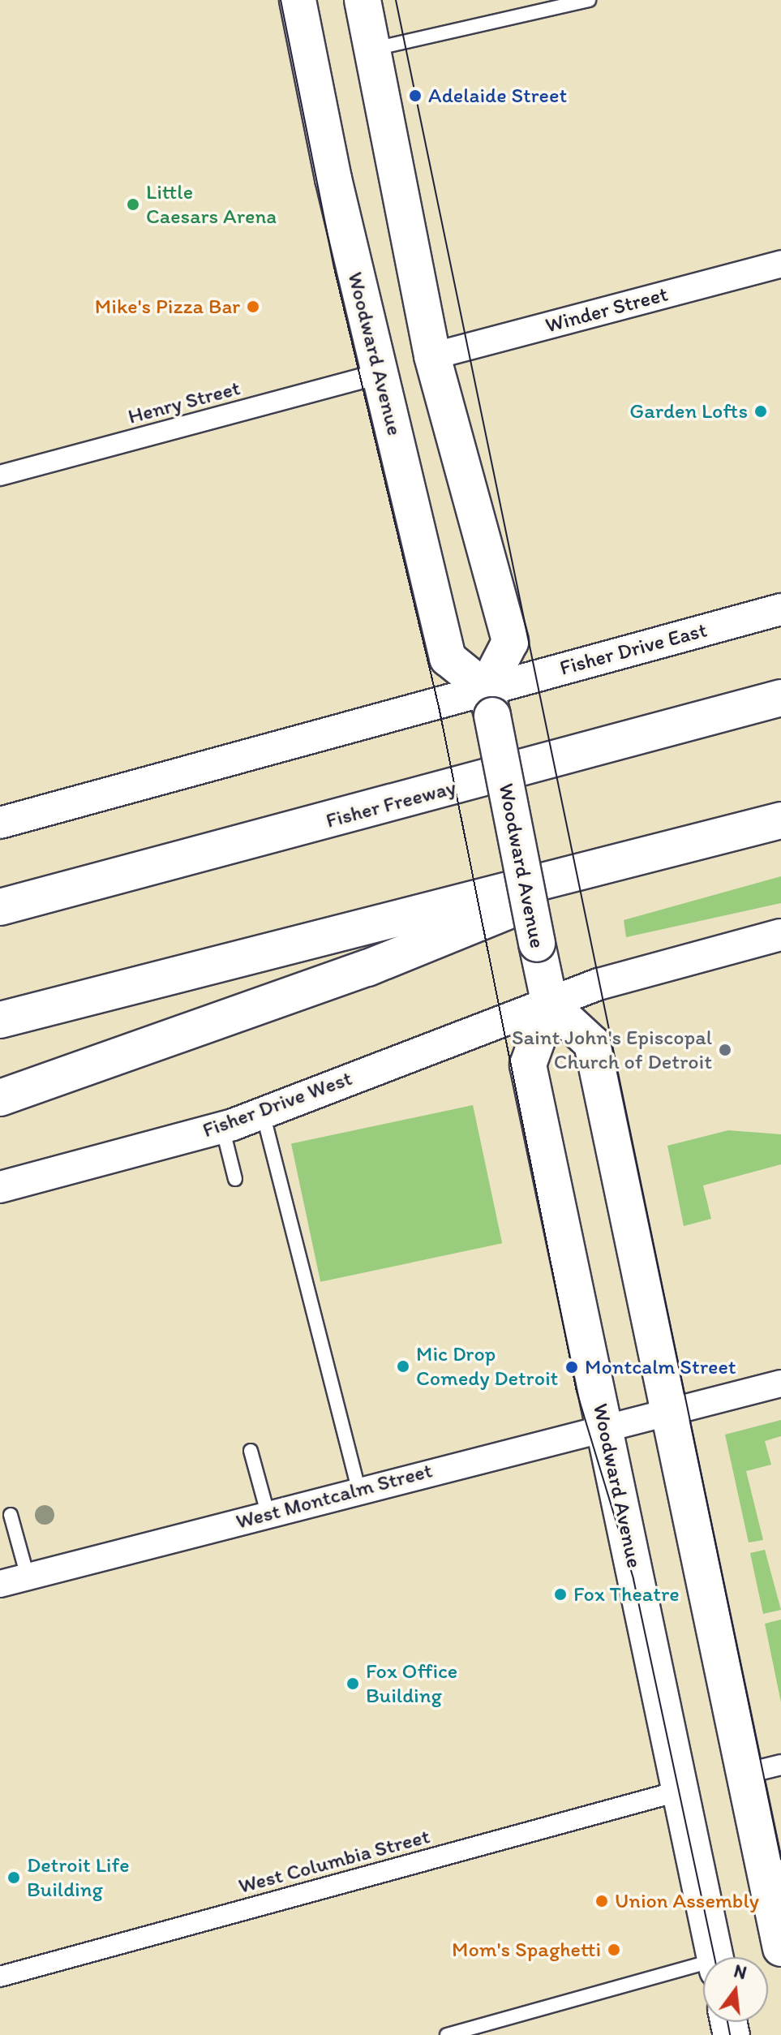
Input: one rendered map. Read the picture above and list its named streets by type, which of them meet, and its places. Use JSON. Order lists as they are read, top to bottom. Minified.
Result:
{"streets":{"main road":["Woodward Avenue","Fisher Freeway"],"street":["Winder Street","Henry Street","Fisher Drive East","Fisher Drive West","West Montcalm Street","West Columbia Street"]},"crossings":[["Woodward Avenue","Henry Street"],["Woodward Avenue","Fisher Drive East"],["Woodward Avenue","Fisher Drive West"],["Woodward Avenue","West Montcalm Street"],["Woodward Avenue","West Columbia Street"]],"places":["Adelaide Street","Little Caesars Arena","Mike's Pizza Bar","Garden Lofts","Saint John's Episcopal Church of Detroit","Mic Drop Comedy Detroit","Montcalm Street","Fox Theatre","Fox Office Building","Detroit Life Building","Union Assembly","Mom's Spaghetti"],"north":"top"}
